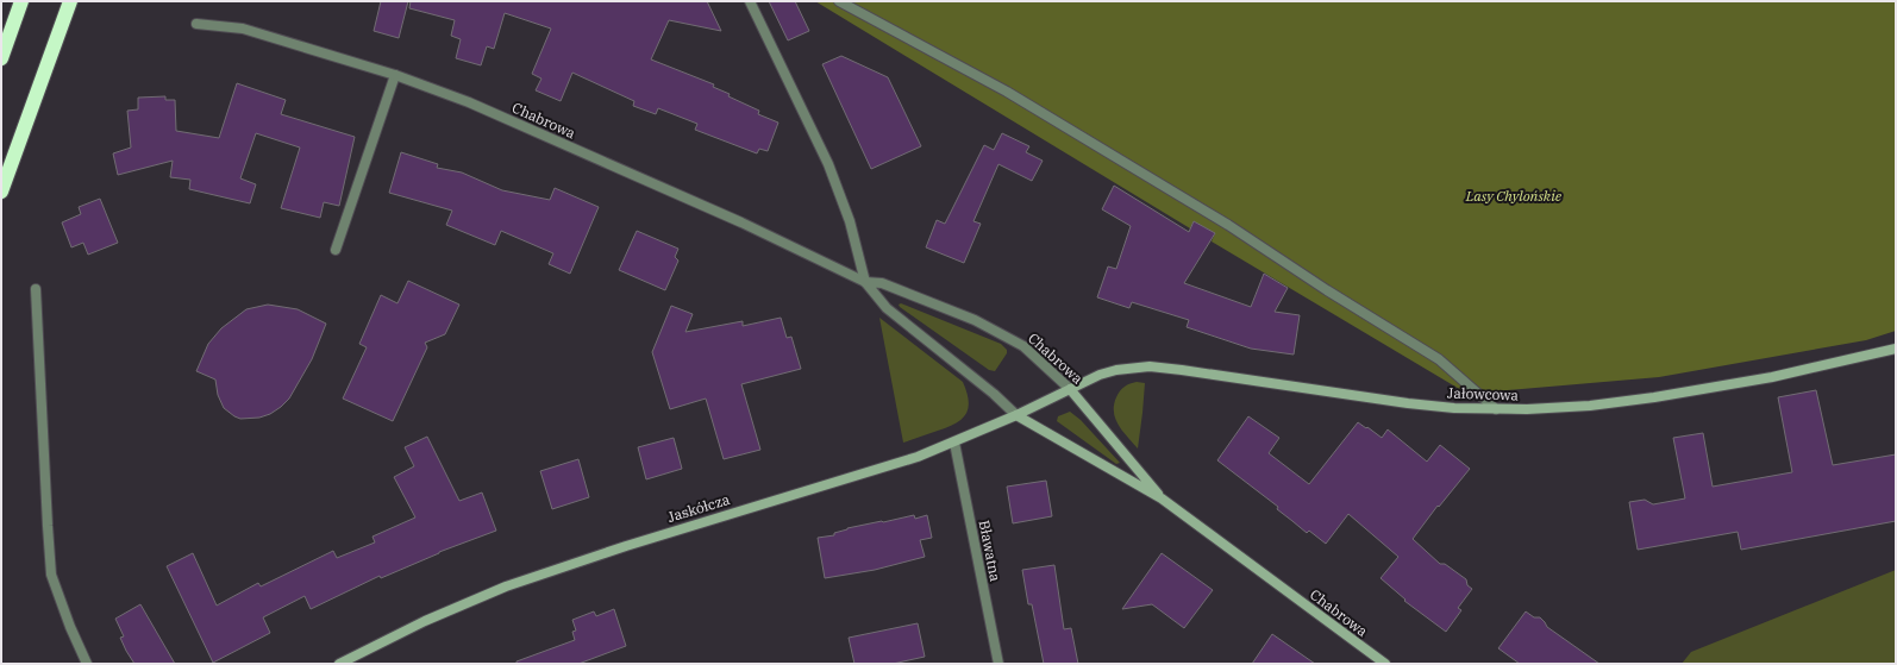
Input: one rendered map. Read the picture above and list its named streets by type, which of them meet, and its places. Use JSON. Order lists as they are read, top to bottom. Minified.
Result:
{"streets":{"street":["Chabrowa","Jałowcowa","Jaskółcza","Bławatna"]},"crossings":[["Chabrowa","Jałowcowa"],["Chabrowa","Jaskółcza"],["Jałowcowa","Jaskółcza"],["Jaskółcza","Bławatna"]],"parks":["Lasy Chylońskie"]}
